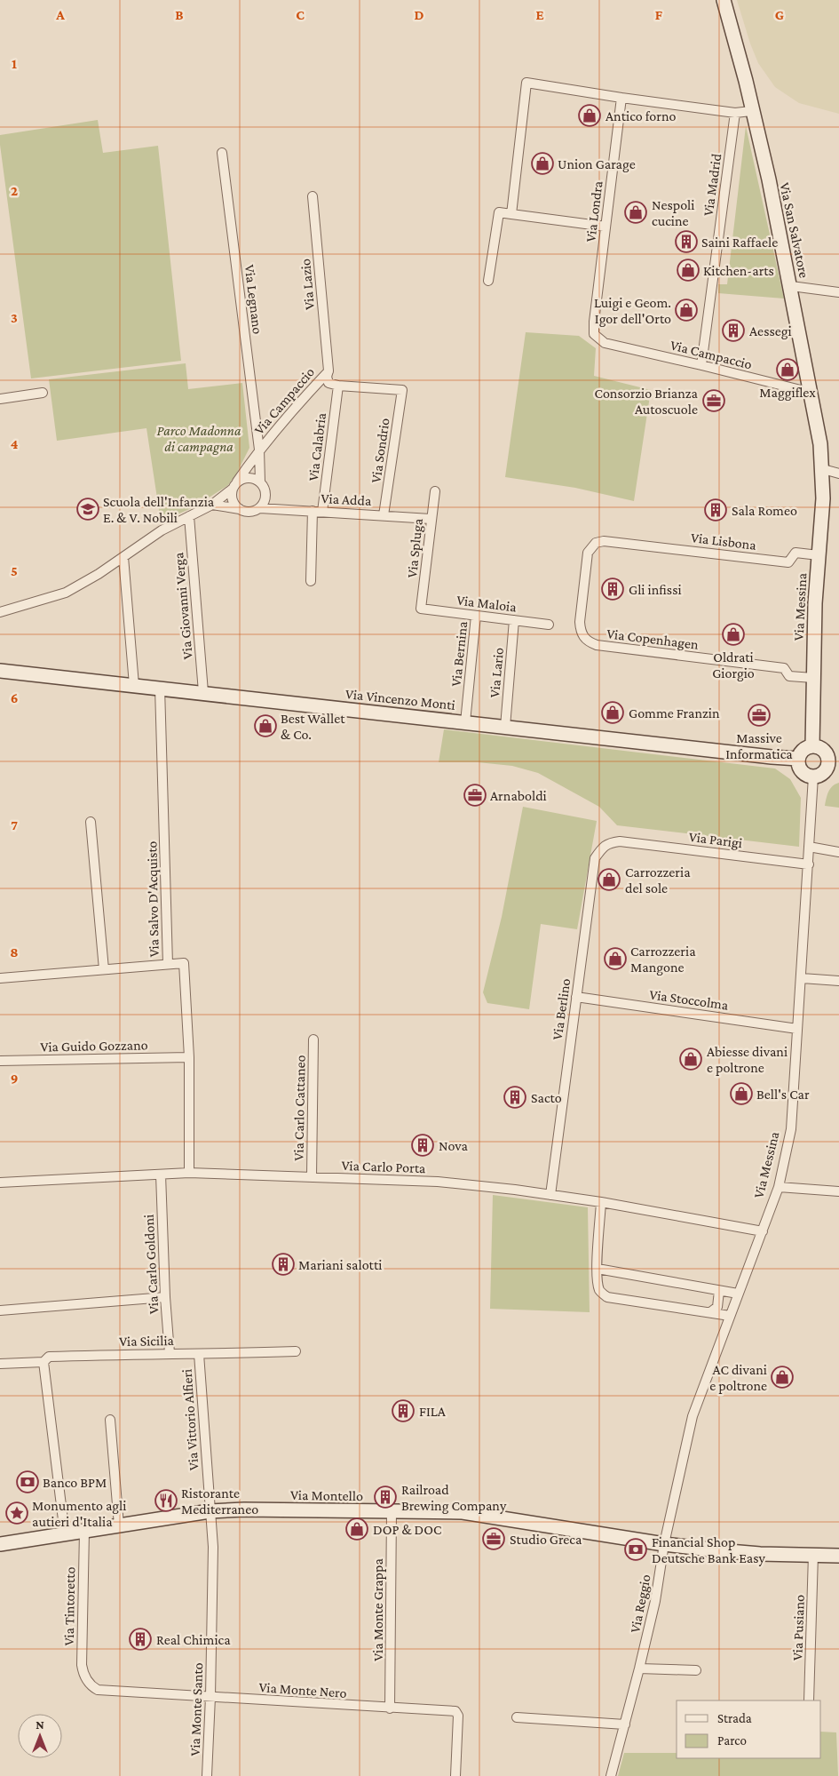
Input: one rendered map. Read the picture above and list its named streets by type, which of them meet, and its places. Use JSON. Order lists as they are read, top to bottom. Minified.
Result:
{"streets":{"street":["Via Madrid","Via Londra","Via San Salvatore","Via Lazio","Via Legnano","Via Campaccio","Via Calabria","Via Sondrio","Via Adda","Via Lisbona","Via Spluga","Via Maloia","Via Giovanni Verga","Via Messina","Via Copenhagen","Via Bernina","Via Lario","Via Vincenzo Monti","Via Parigi","Via Salvo D'Acquisto","Via Stoccolma","Via Berlino","Via Guido Gozzano","Via Carlo Cattaneo","Via Carlo Porta","Via Carlo Goldoni","Via Sicilia","Via Vittorio Alfieri","Via Montello","Via Reggio","Via Tintoretto","Via Monte Grappa","Via Pusiano","Via Monte Nero","Via Monte Santo"]},"crossings":[["Via Madrid","Via Campaccio"],["Via Londra","Via Campaccio"],["Via San Salvatore","Via Campaccio"],["Via San Salvatore","Via Messina"],["Via Lazio","Via Campaccio"],["Via Legnano","Via Campaccio"],["Via Campaccio","Via Adda"],["Via Campaccio","Via Giovanni Verga"],["Via Calabria","Via Sondrio"],["Via Calabria","Via Adda"],["Via Sondrio","Via Adda"],["Via Adda","Via Spluga"],["Via Lisbona","Via Messina"],["Via Lisbona","Via Copenhagen"],["Via Spluga","Via Maloia"],["Via Maloia","Via Bernina"],["Via Maloia","Via Lario"],["Via Giovanni Verga","Via Vincenzo Monti"],["Via Messina","Via Copenhagen"],["Via Messina","Via Vincenzo Monti"],["Via Messina","Via Parigi"],["Via Messina","Via Stoccolma"],["Via Messina","Via Carlo Porta"],["Via Messina","Via Montello"],["Via Messina","Via Reggio"],["Via Bernina","Via Vincenzo Monti"],["Via Lario","Via Vincenzo Monti"],["Via Vincenzo Monti","Via Salvo D'Acquisto"],["Via Parigi","Via Berlino"],["Via Salvo D'Acquisto","Via Guido Gozzano"],["Via Salvo D'Acquisto","Via Carlo Porta"],["Via Stoccolma","Via Berlino"],["Via Berlino","Via Carlo Porta"],["Via Carlo Cattaneo","Via Carlo Porta"],["Via Carlo Porta","Via Carlo Goldoni"],["Via Carlo Goldoni","Via Sicilia"],["Via Sicilia","Via Vittorio Alfieri"],["Via Vittorio Alfieri","Via Montello"],["Via Vittorio Alfieri","Via Monte Santo"],["Via Montello","Via Reggio"],["Via Montello","Via Tintoretto"],["Via Montello","Via Monte Grappa"],["Via Montello","Via Pusiano"],["Via Montello","Via Monte Santo"],["Via Tintoretto","Via Monte Nero"],["Via Monte Grappa","Via Monte Nero"],["Via Monte Nero","Via Monte Santo"]],"parks":["Parco Madonna di campagna"],"places":{"shop":["Antico forno","Union Garage","Nespoli cucine","Kitchen-arts","Luigi e Geom. Igor dell'Orto","Maggiflex","Oldrati Giorgio","Gomme Franzin","Best Wallet & Co.","Carrozzeria del sole","Carrozzeria Mangone","Abiesse divani e poltrone","Bell's Car","AC divani e poltrone","DOP & DOC"],"building":["Saini Raffaele","Aessegi","Sala Romeo","Gli infissi","Sacto","Nova","Mariani salotti","FILA","Railroad Brewing Company","Real Chimica"],"office":["Consorzio Brianza Autoscuole","Massive Informatica","Arnaboldi","Studio Greca"],"school or university":["Scuola dell'Infanzia E. & V. Nobili"],"bank":["Banco BPM","Financial Shop Deutsche Bank Easy"],"restaurant":["Ristorante Mediterraneo"],"place":["Monumento agli autieri d'Italia"]},"legend":["Strada","Parco"],"north":"top","grid":{"columns":["A","B","C","D","E","F","G"],"rows":["1","2","3","4","5","6","7","8","9"]}}
